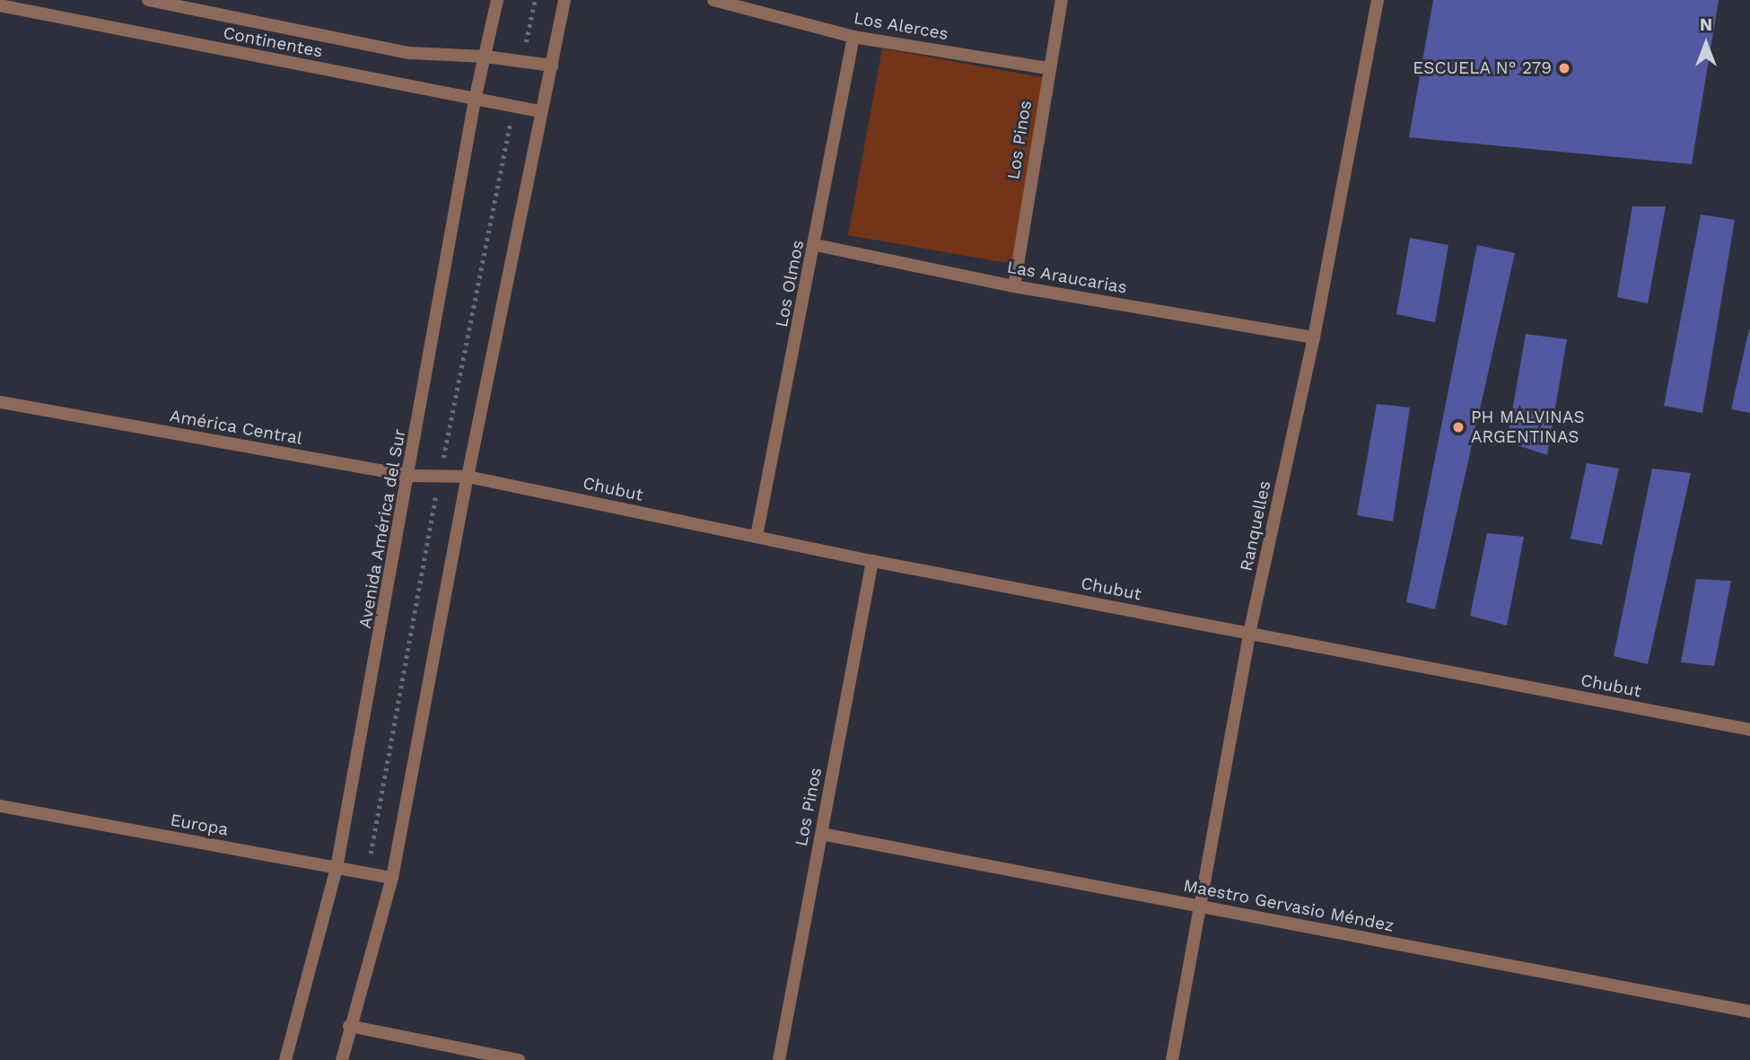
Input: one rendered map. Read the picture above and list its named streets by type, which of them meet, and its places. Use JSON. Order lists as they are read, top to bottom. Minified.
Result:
{"streets":{"street":["Los Alerces","Continentes","Los Pinos","Las Araucarias","Los Olmos","América Central","Chubut","Ranquelles","Avenida América del Sur","Europa","Maestro Gervasio Méndez"]},"crossings":[["Los Alerces","Los Pinos"],["Los Alerces","Los Olmos"],["Continentes","Avenida América del Sur"],["Los Pinos","Las Araucarias"],["Los Pinos","Chubut"],["Los Pinos","Maestro Gervasio Méndez"],["Las Araucarias","Los Olmos"],["Las Araucarias","Ranquelles"],["Los Olmos","Chubut"],["América Central","Chubut"],["América Central","Avenida América del Sur"],["Chubut","Ranquelles"],["Ranquelles","Maestro Gervasio Méndez"],["Avenida América del Sur","Europa"]],"places":["ESCUELA N° 279","PH MALVINAS ARGENTINAS"],"north":"top"}
